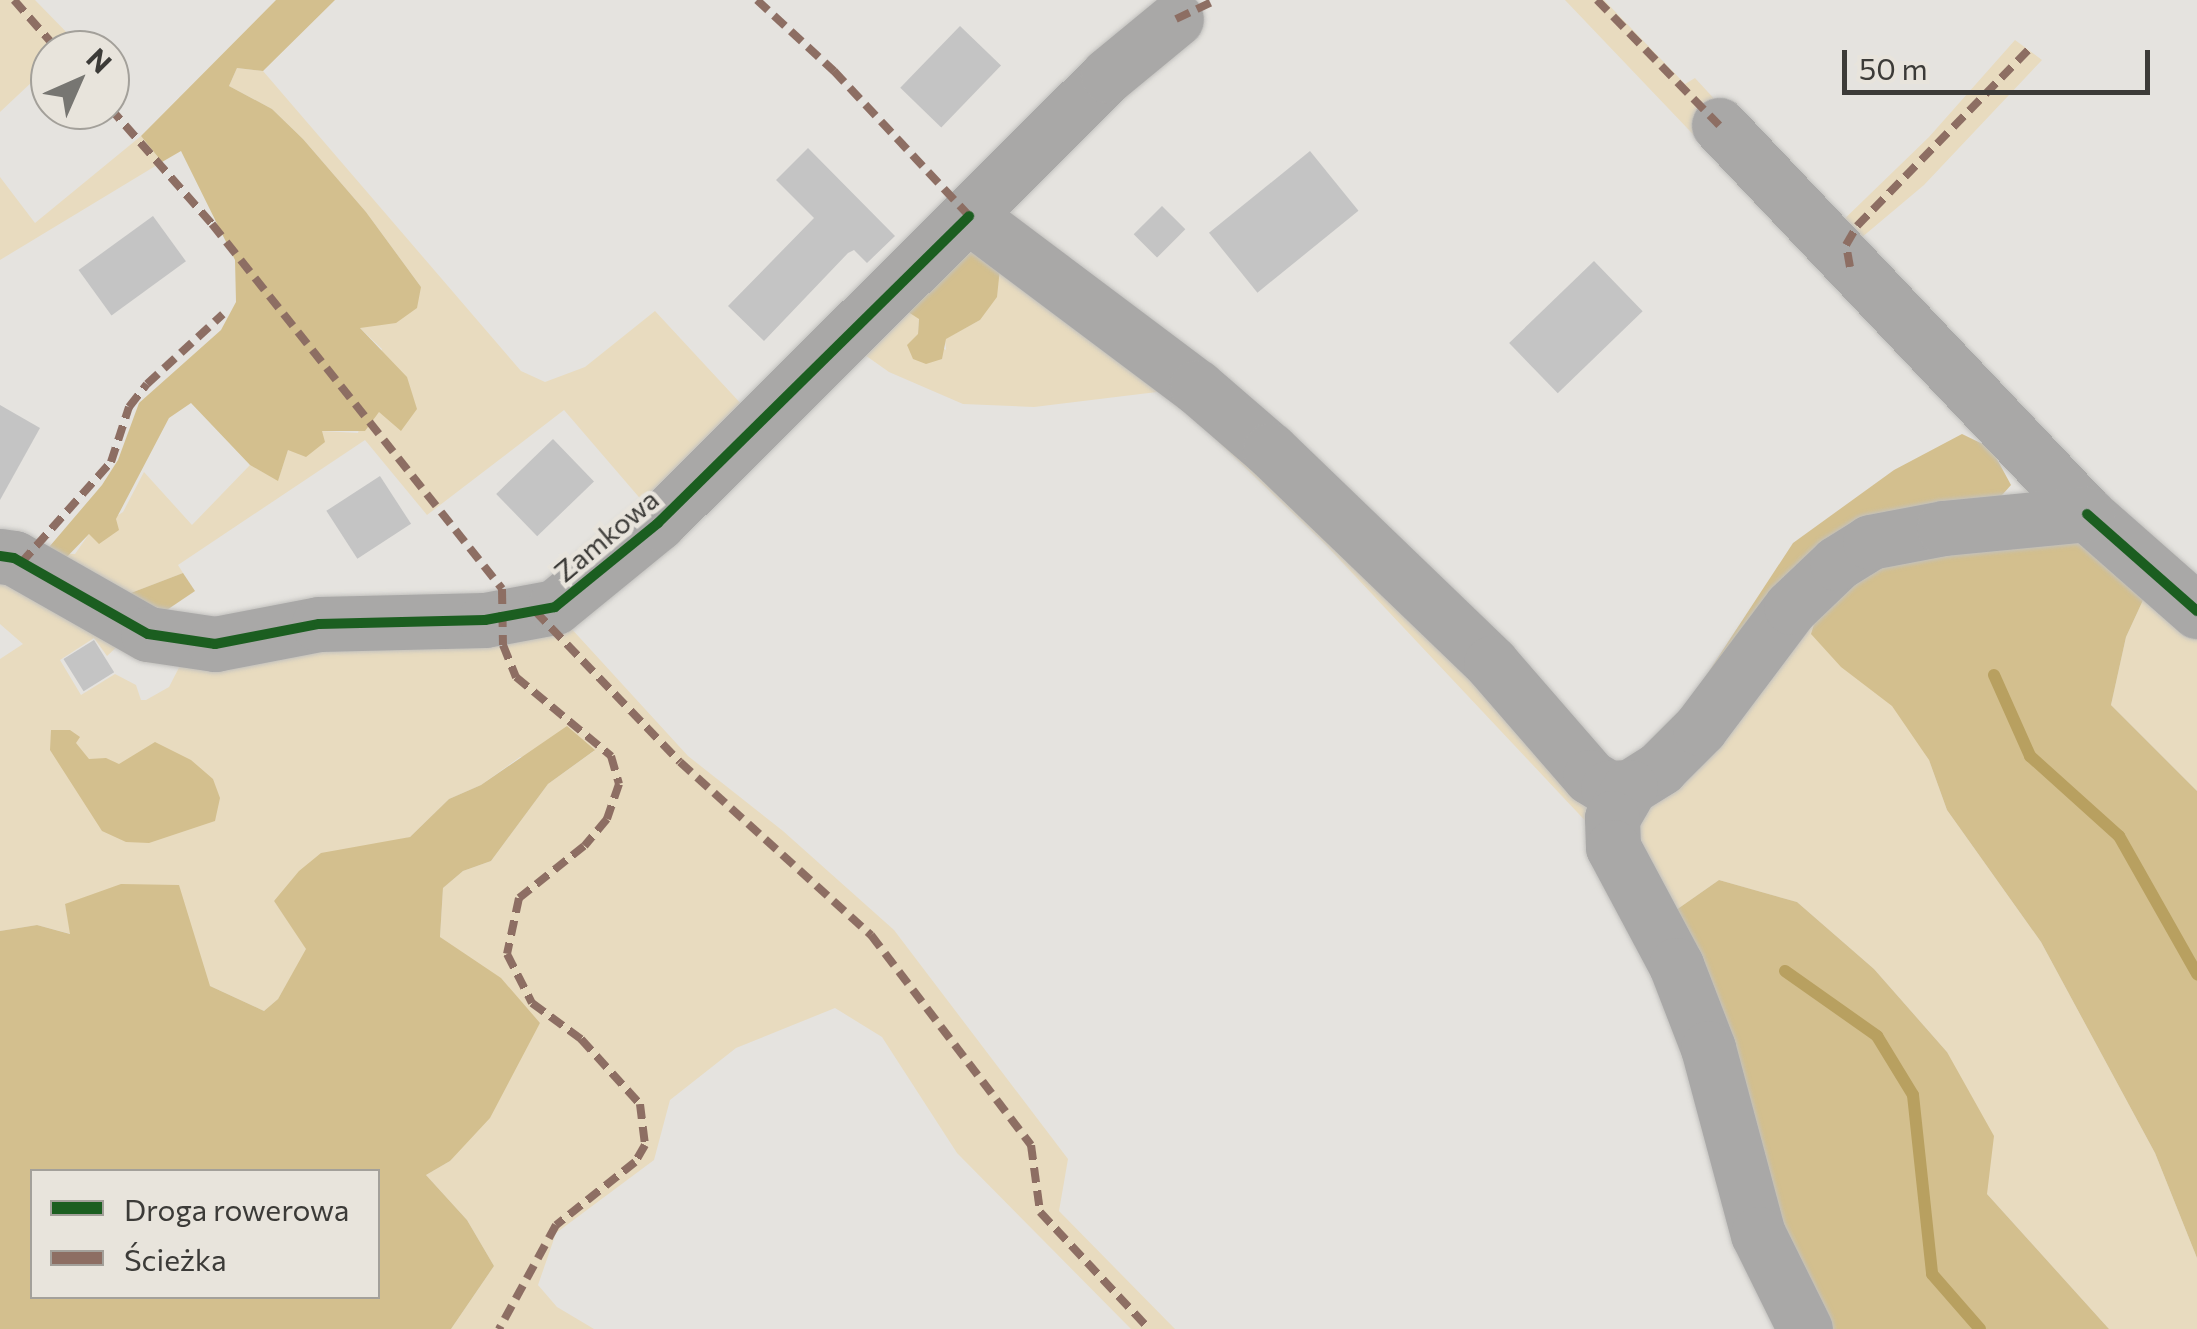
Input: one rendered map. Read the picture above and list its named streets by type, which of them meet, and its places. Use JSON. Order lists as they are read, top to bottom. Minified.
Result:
{"streets":{"street":["Zamkowa"]},"legend":["Droga rowerowa","Ścieżka"],"scale_bar":"50 m","north":"top right"}
